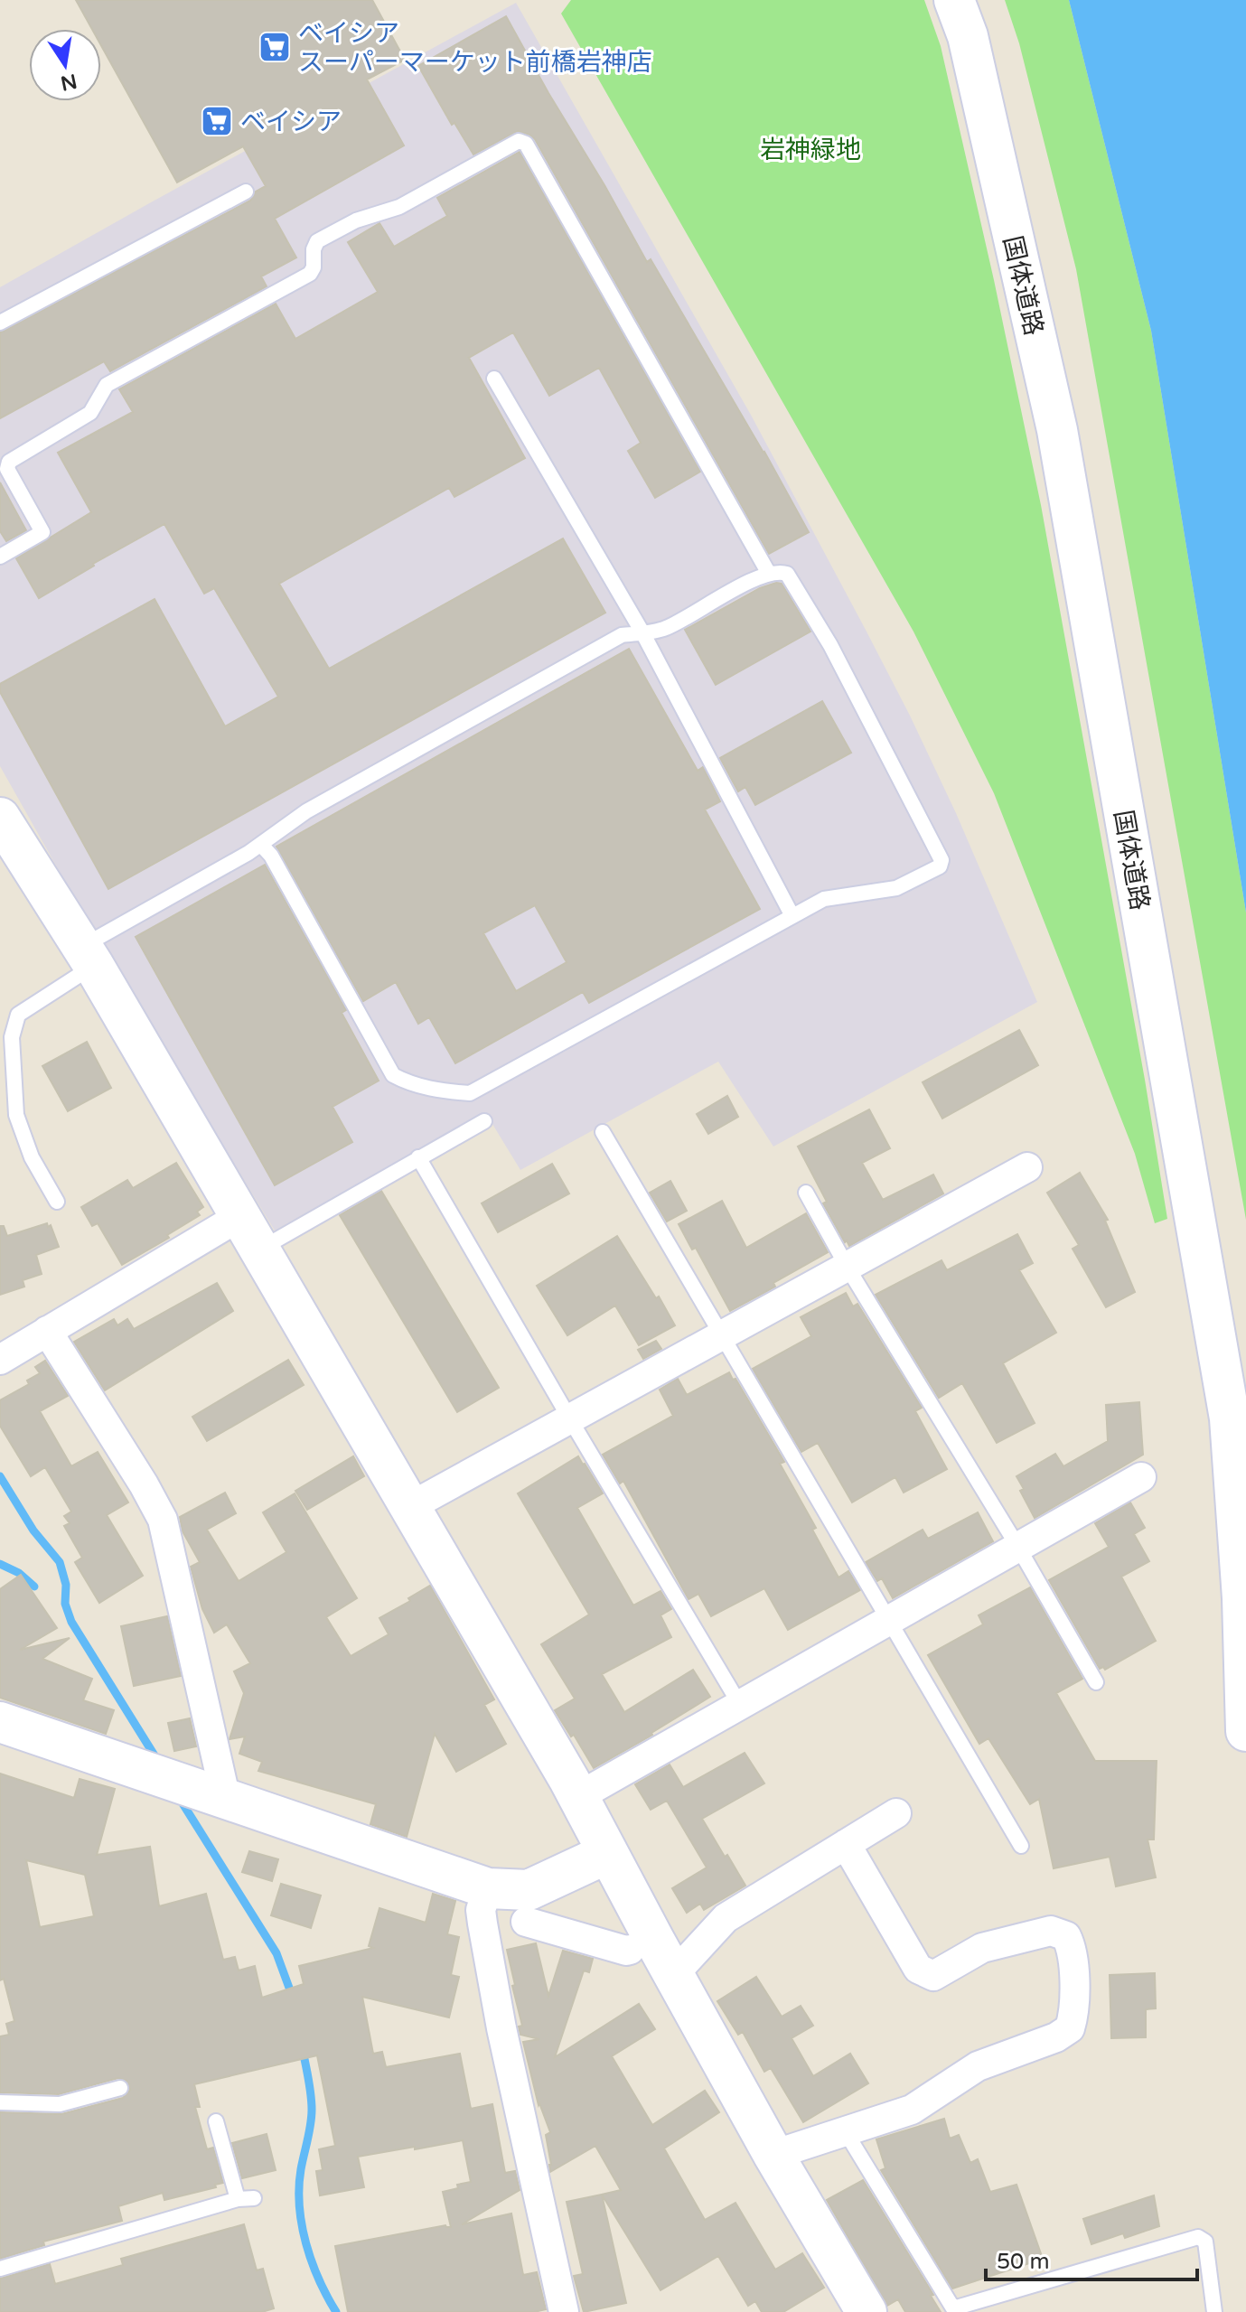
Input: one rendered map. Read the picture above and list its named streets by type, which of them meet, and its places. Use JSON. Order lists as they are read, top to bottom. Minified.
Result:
{"streets":{"street":["国体道路"]},"parks":["岩神緑地"],"places":{"supermarket":["ベイシア スーパーマーケット前橋岩神店","ベイシア"]},"scale_bar":"50 m","north":"bottom"}
